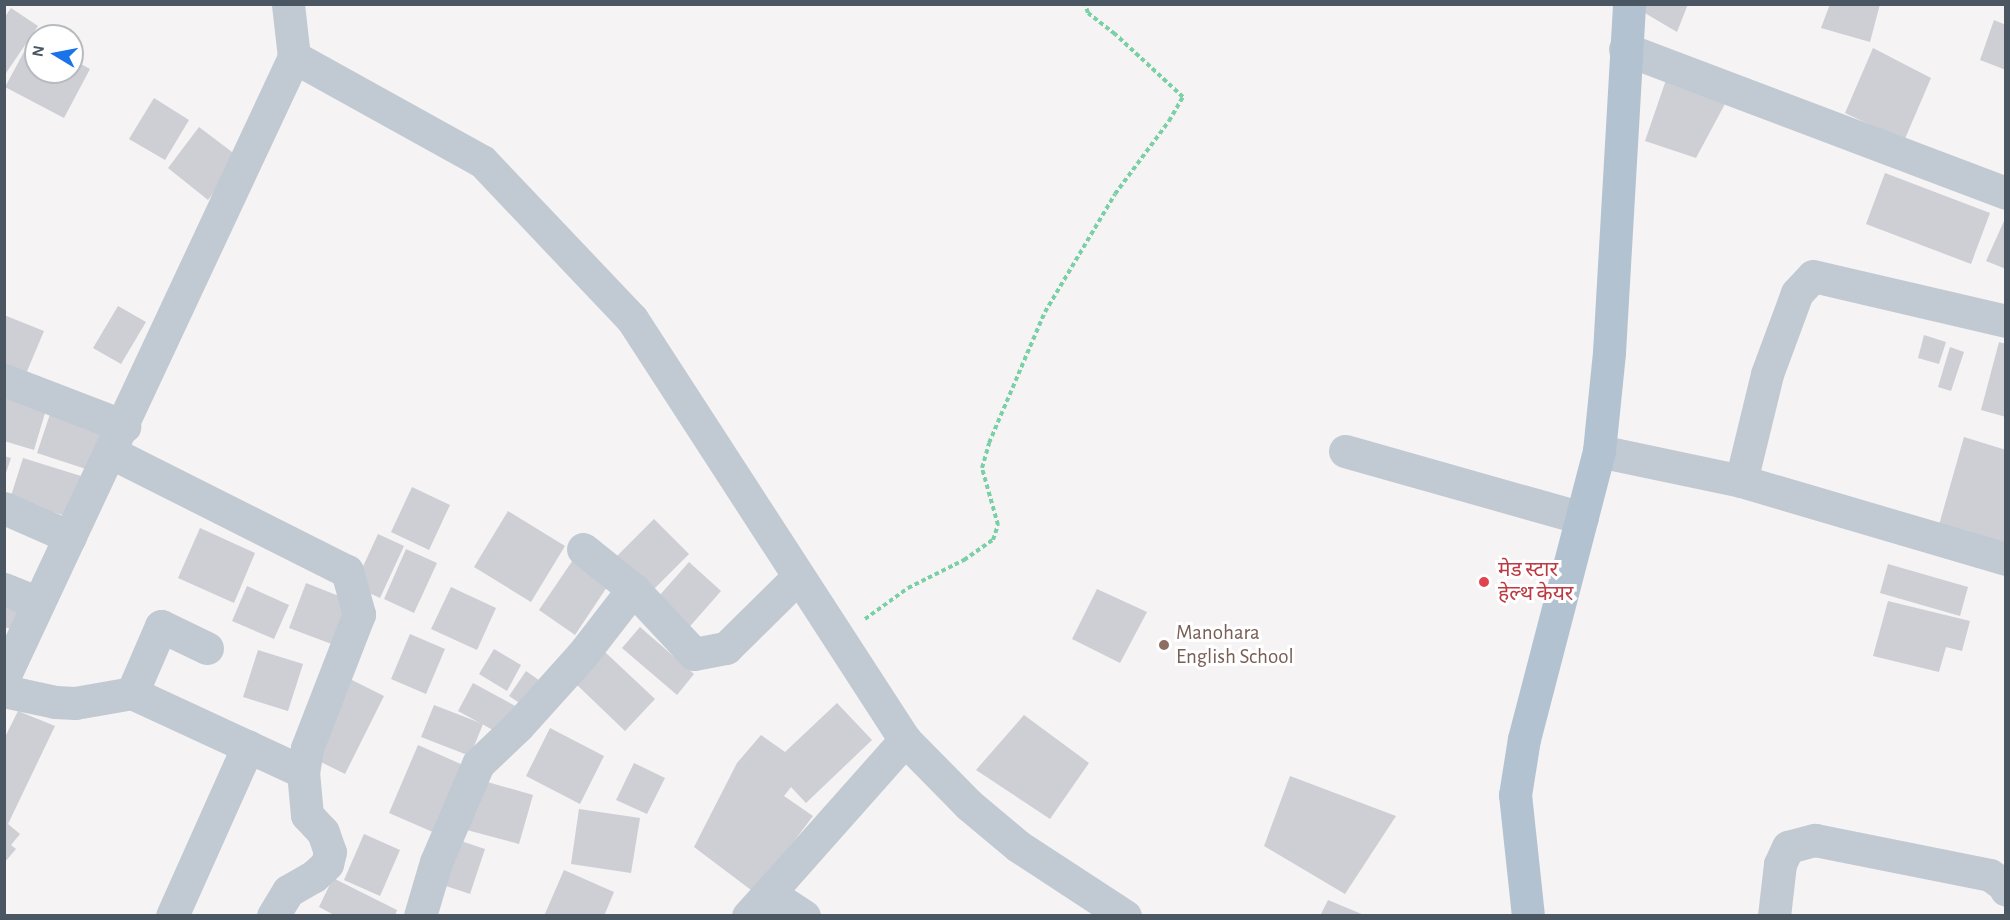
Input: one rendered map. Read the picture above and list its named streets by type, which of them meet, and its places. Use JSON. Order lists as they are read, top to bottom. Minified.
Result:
{"places":["मेड स्टार हेल्थ केयर","Manohara English School"],"north":"left"}
